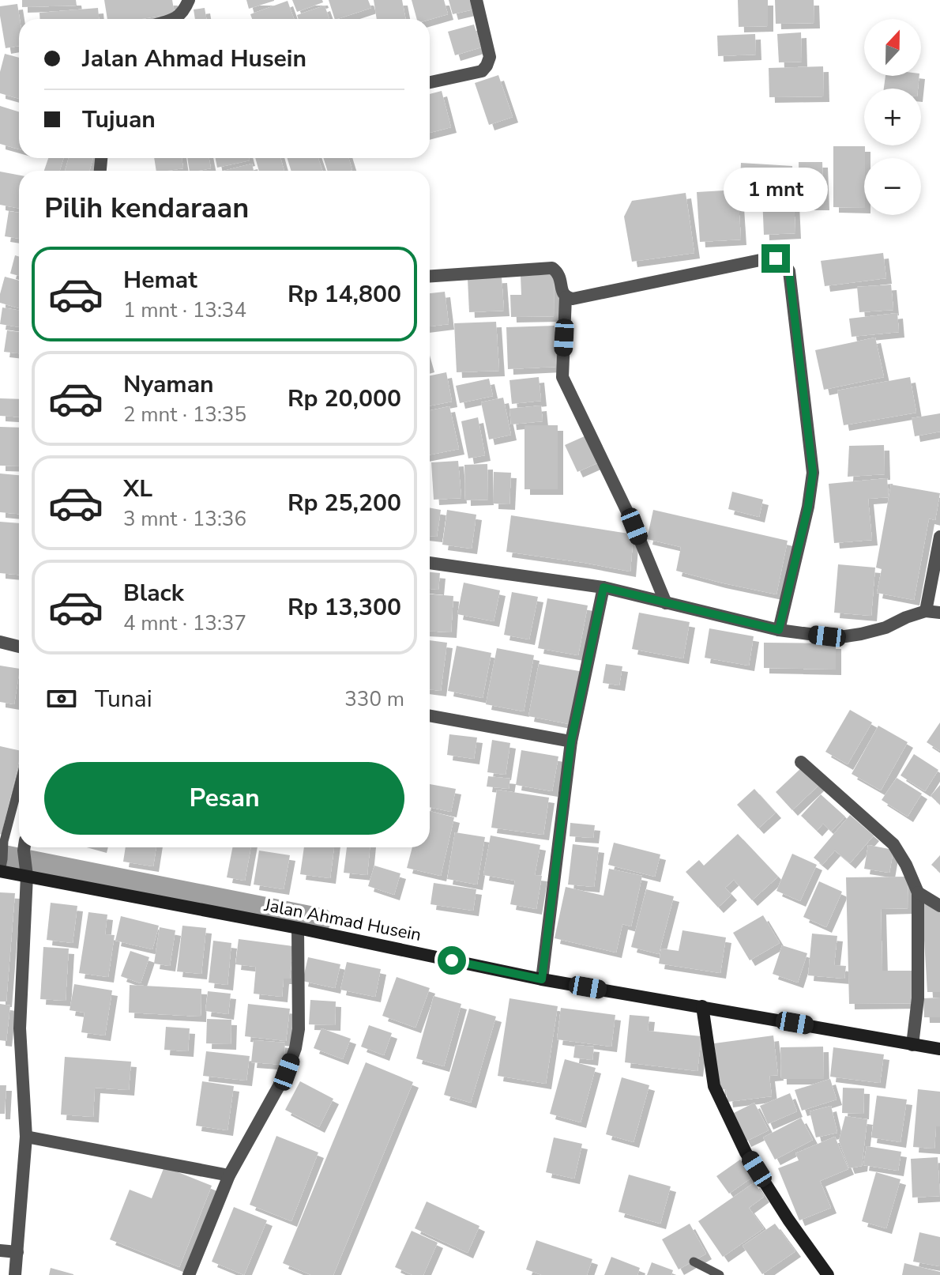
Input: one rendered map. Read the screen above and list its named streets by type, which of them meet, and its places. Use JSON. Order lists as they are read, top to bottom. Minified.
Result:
{"streets":{"main road":["Jalan Ahmad Husein"]},"north":"top","page":{"map_buttons":["+","−"],"banner":["Jalan Ahmad Husein","Tujuan"],"bubble":"1 mnt","heading":"Pilih kendaraan","list":[{"name":"Hemat","note":"1 mnt · 13:34","value":"Rp 14,800"},{"name":"Nyaman","note":"2 mnt · 13:35","value":"Rp 20,000"},{"name":"XL","note":"3 mnt · 13:36","value":"Rp 25,200"},{"name":"Black","note":"4 mnt · 13:37","value":"Rp 13,300"}],"pay":["Tunai","330 m"],"buttons":"Pesan"}}
